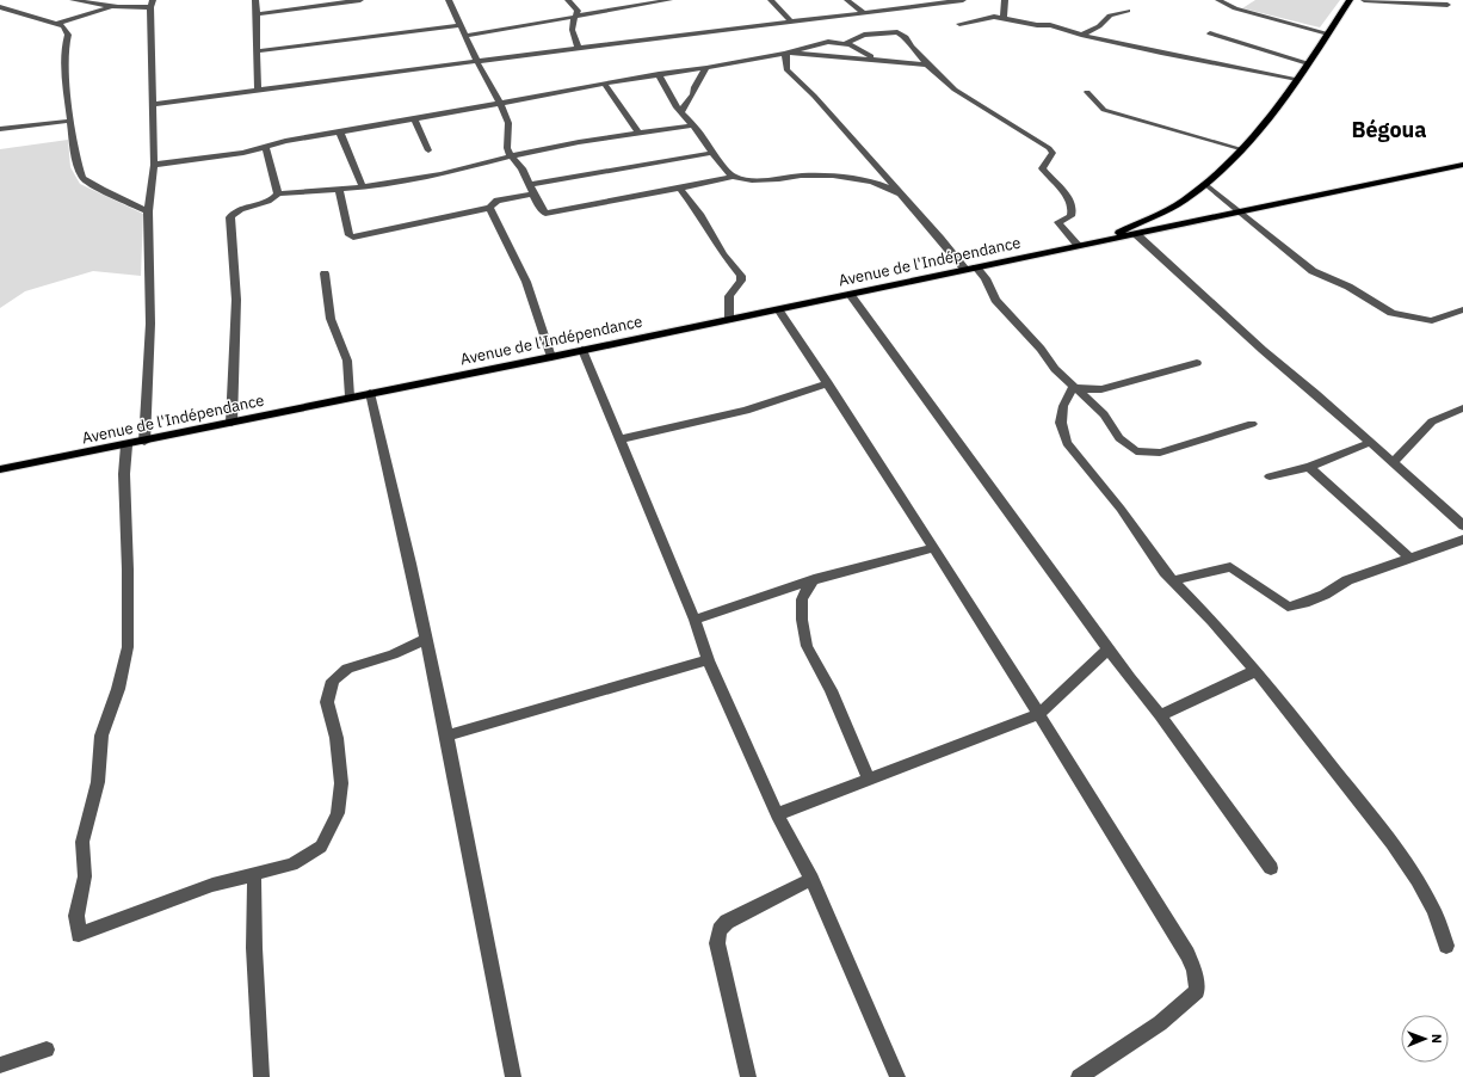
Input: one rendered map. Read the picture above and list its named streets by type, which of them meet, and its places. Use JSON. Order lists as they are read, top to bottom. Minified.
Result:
{"streets":{"main road":["Avenue de l'Indépendance"]},"districts":["Bégoua"],"north":"right"}
